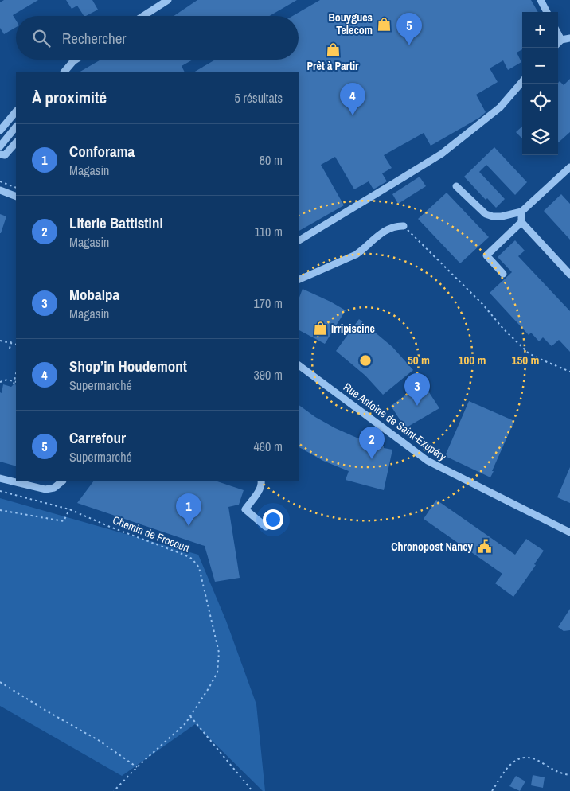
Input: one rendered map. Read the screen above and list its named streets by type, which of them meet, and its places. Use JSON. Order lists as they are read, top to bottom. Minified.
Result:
{"streets":{"street":["Rue Antoine de Saint-Exupéry"],"path":["Chemin de Frocourt"]},"places":{"shop":["Bouygues Telecom","Prêt à Partir","Irripiscine"],"public building":["Chronopost Nancy"]},"page":{"map_buttons":["+","−"],"pins":["5","4","3","2","1"],"search":"Rechercher","heading":["À proximité","5 résultats"],"list":[{"mark":"1","name":"Conforama","note":"Magasin","value":"80 m"},{"mark":"2","name":"Literie Battistini","note":"Magasin","value":"110 m"},{"mark":"3","name":"Mobalpa","note":"Magasin","value":"170 m"},{"mark":"4","name":"Shop’in Houdemont","note":"Supermarché","value":"390 m"},{"mark":"5","name":"Carrefour","note":"Supermarché","value":"460 m"}]},"rings":["50 m","100 m","150 m"]}
